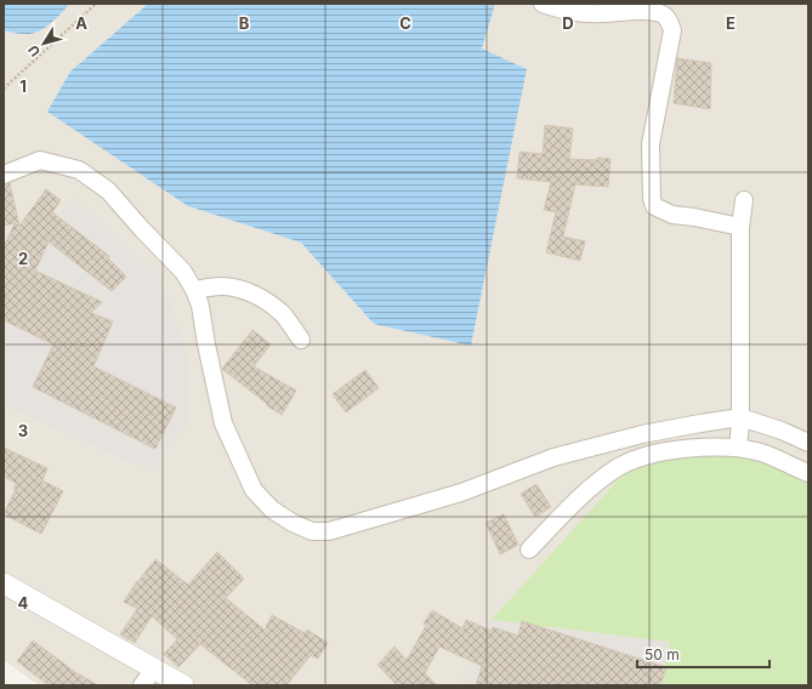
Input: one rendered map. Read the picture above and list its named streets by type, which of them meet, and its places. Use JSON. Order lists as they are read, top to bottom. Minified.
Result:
{"scale_bar":"50 m","north":"bottom left","grid":{"columns":["A","B","C","D","E"],"rows":["1","2","3","4"]}}
